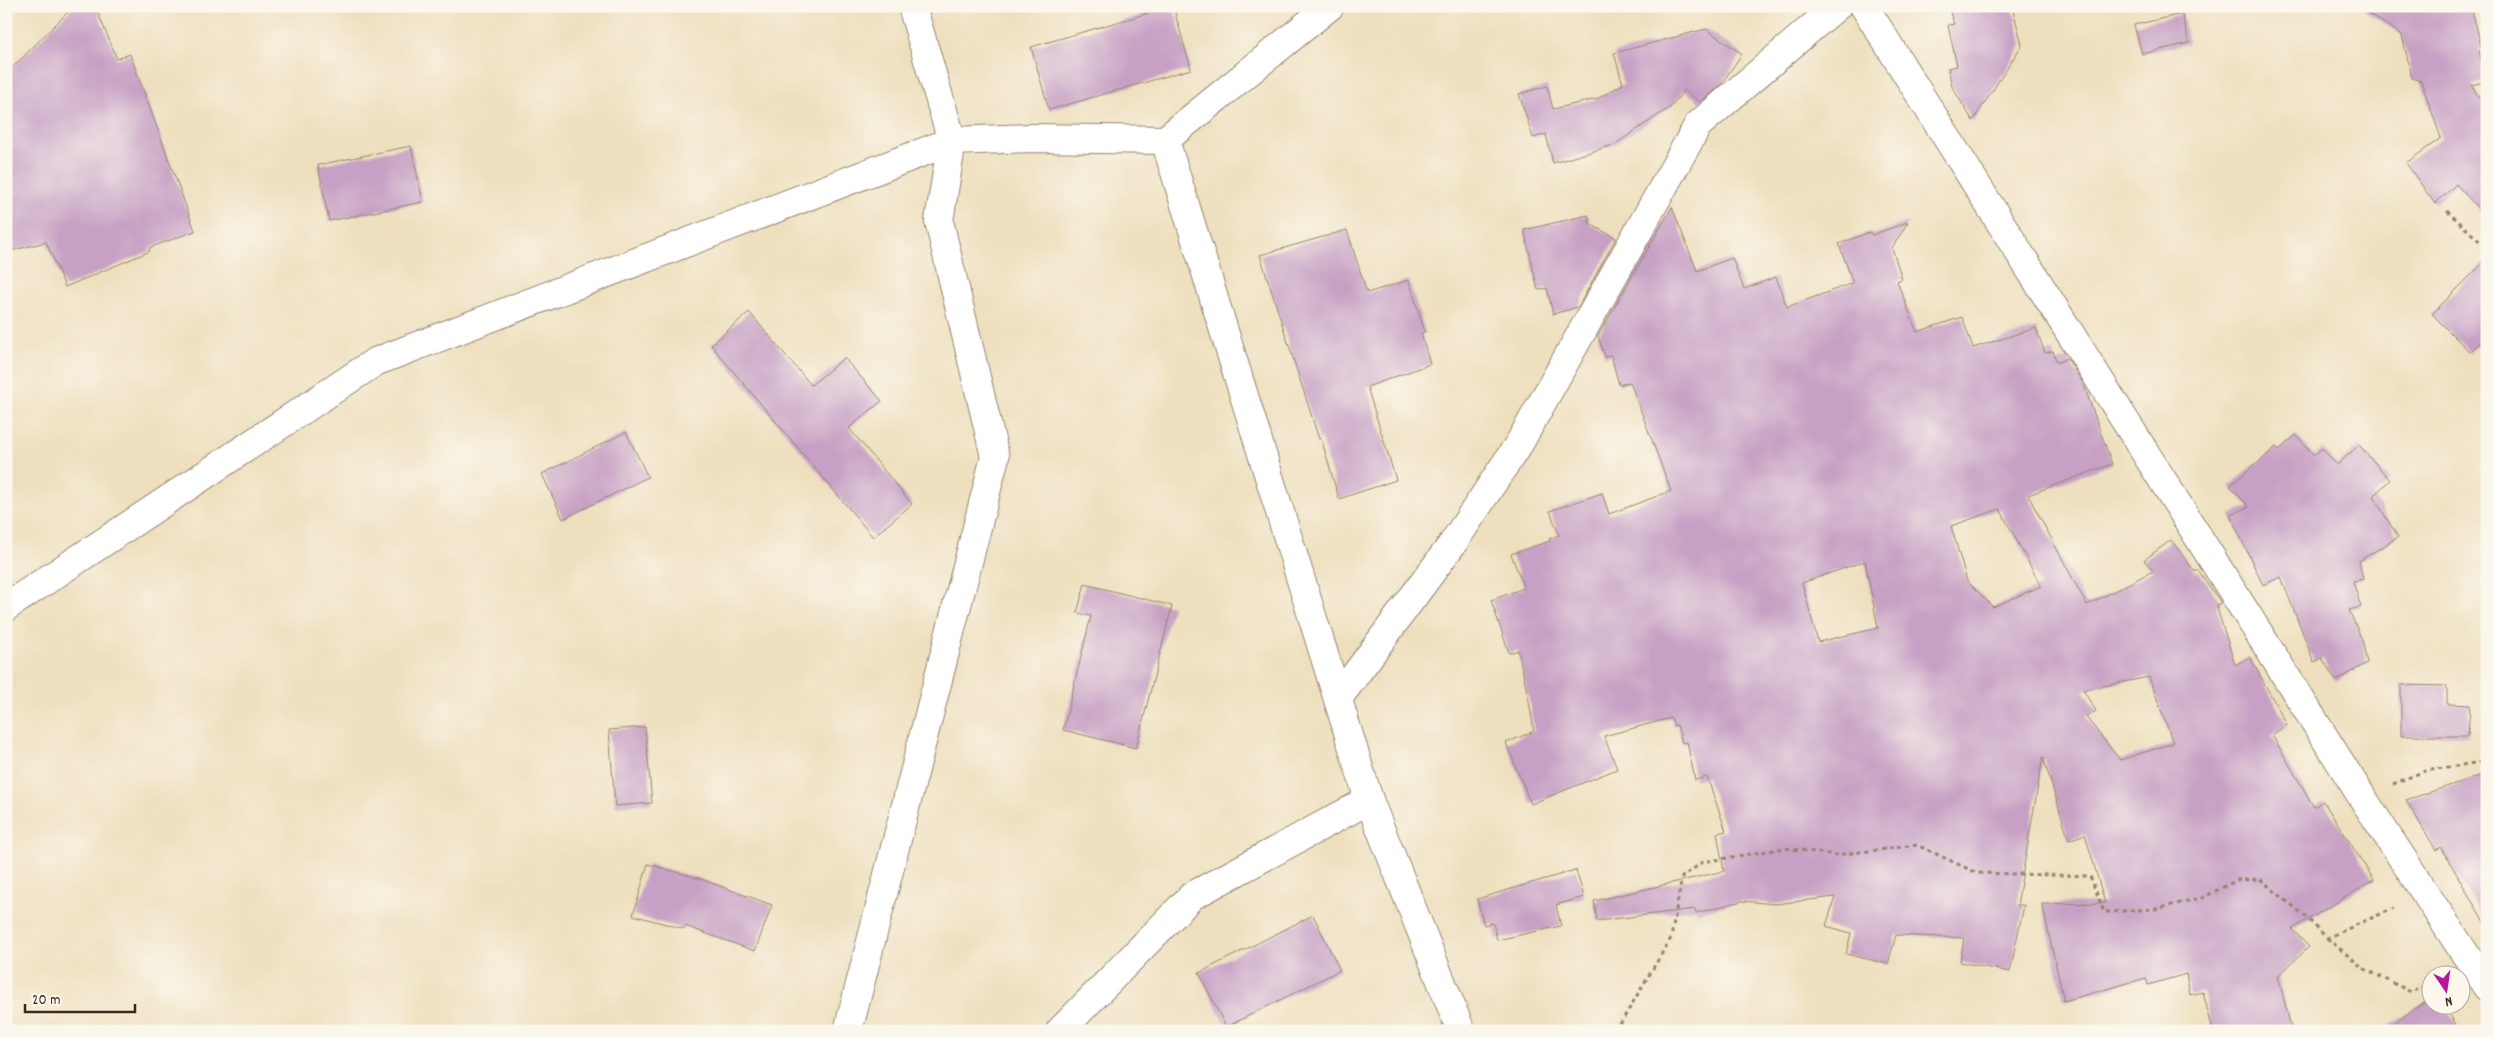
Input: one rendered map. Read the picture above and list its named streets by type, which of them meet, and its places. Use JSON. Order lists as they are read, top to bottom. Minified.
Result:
{"scale_bar":"20 m","north":"bottom"}
